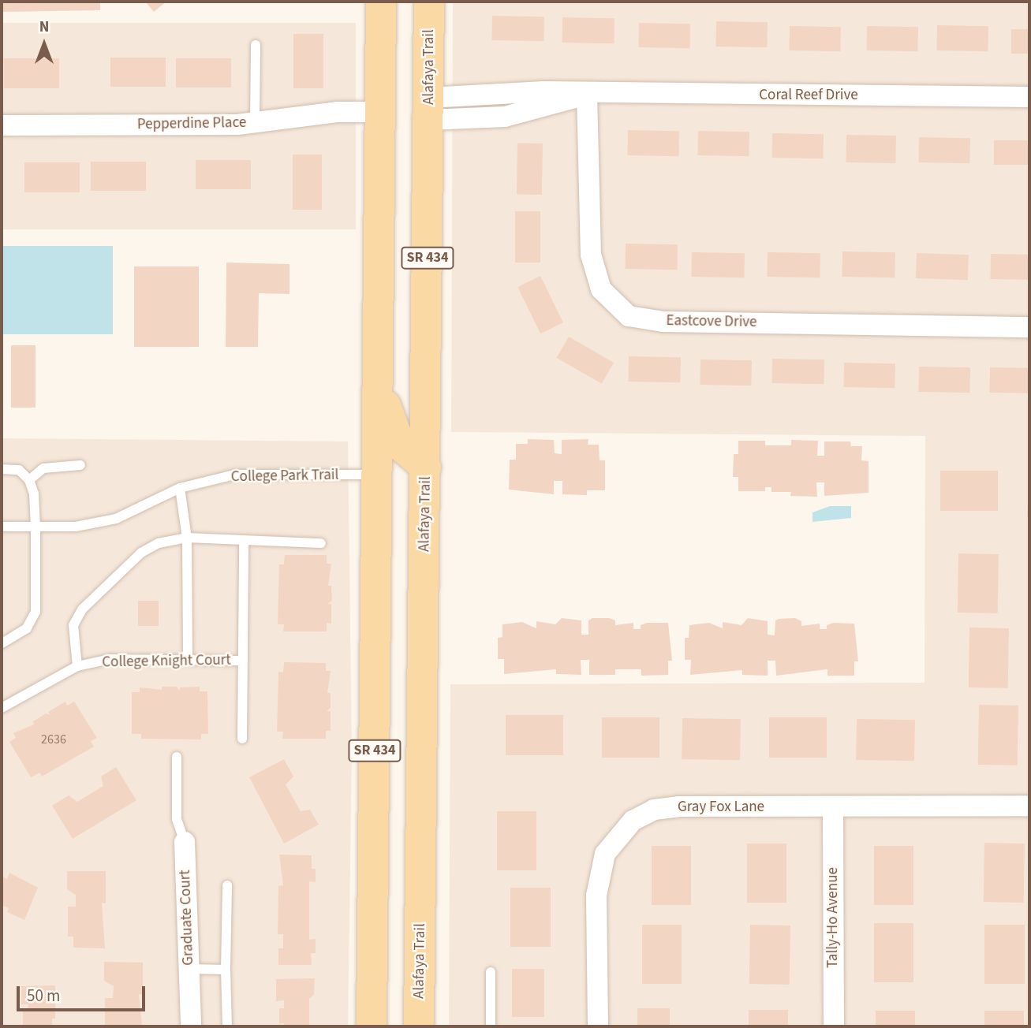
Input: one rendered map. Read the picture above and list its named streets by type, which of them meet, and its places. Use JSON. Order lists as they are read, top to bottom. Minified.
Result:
{"streets":{"main road":["Alafaya Trail","SR 434"],"street":["Coral Reef Drive","Pepperdine Place","Eastcove Drive","Gray Fox Lane","Graduate Court","Tally-Ho Avenue"],"lane":["College Park Trail","College Knight Court"]},"crossings":[["Alafaya Trail","Coral Reef Drive"],["Coral Reef Drive","Eastcove Drive"],["Pepperdine Place","SR 434"],["SR 434","College Park Trail"],["Gray Fox Lane","Tally-Ho Avenue"]],"house_numbers":["2636"],"scale_bar":"50 m","north":"top"}
